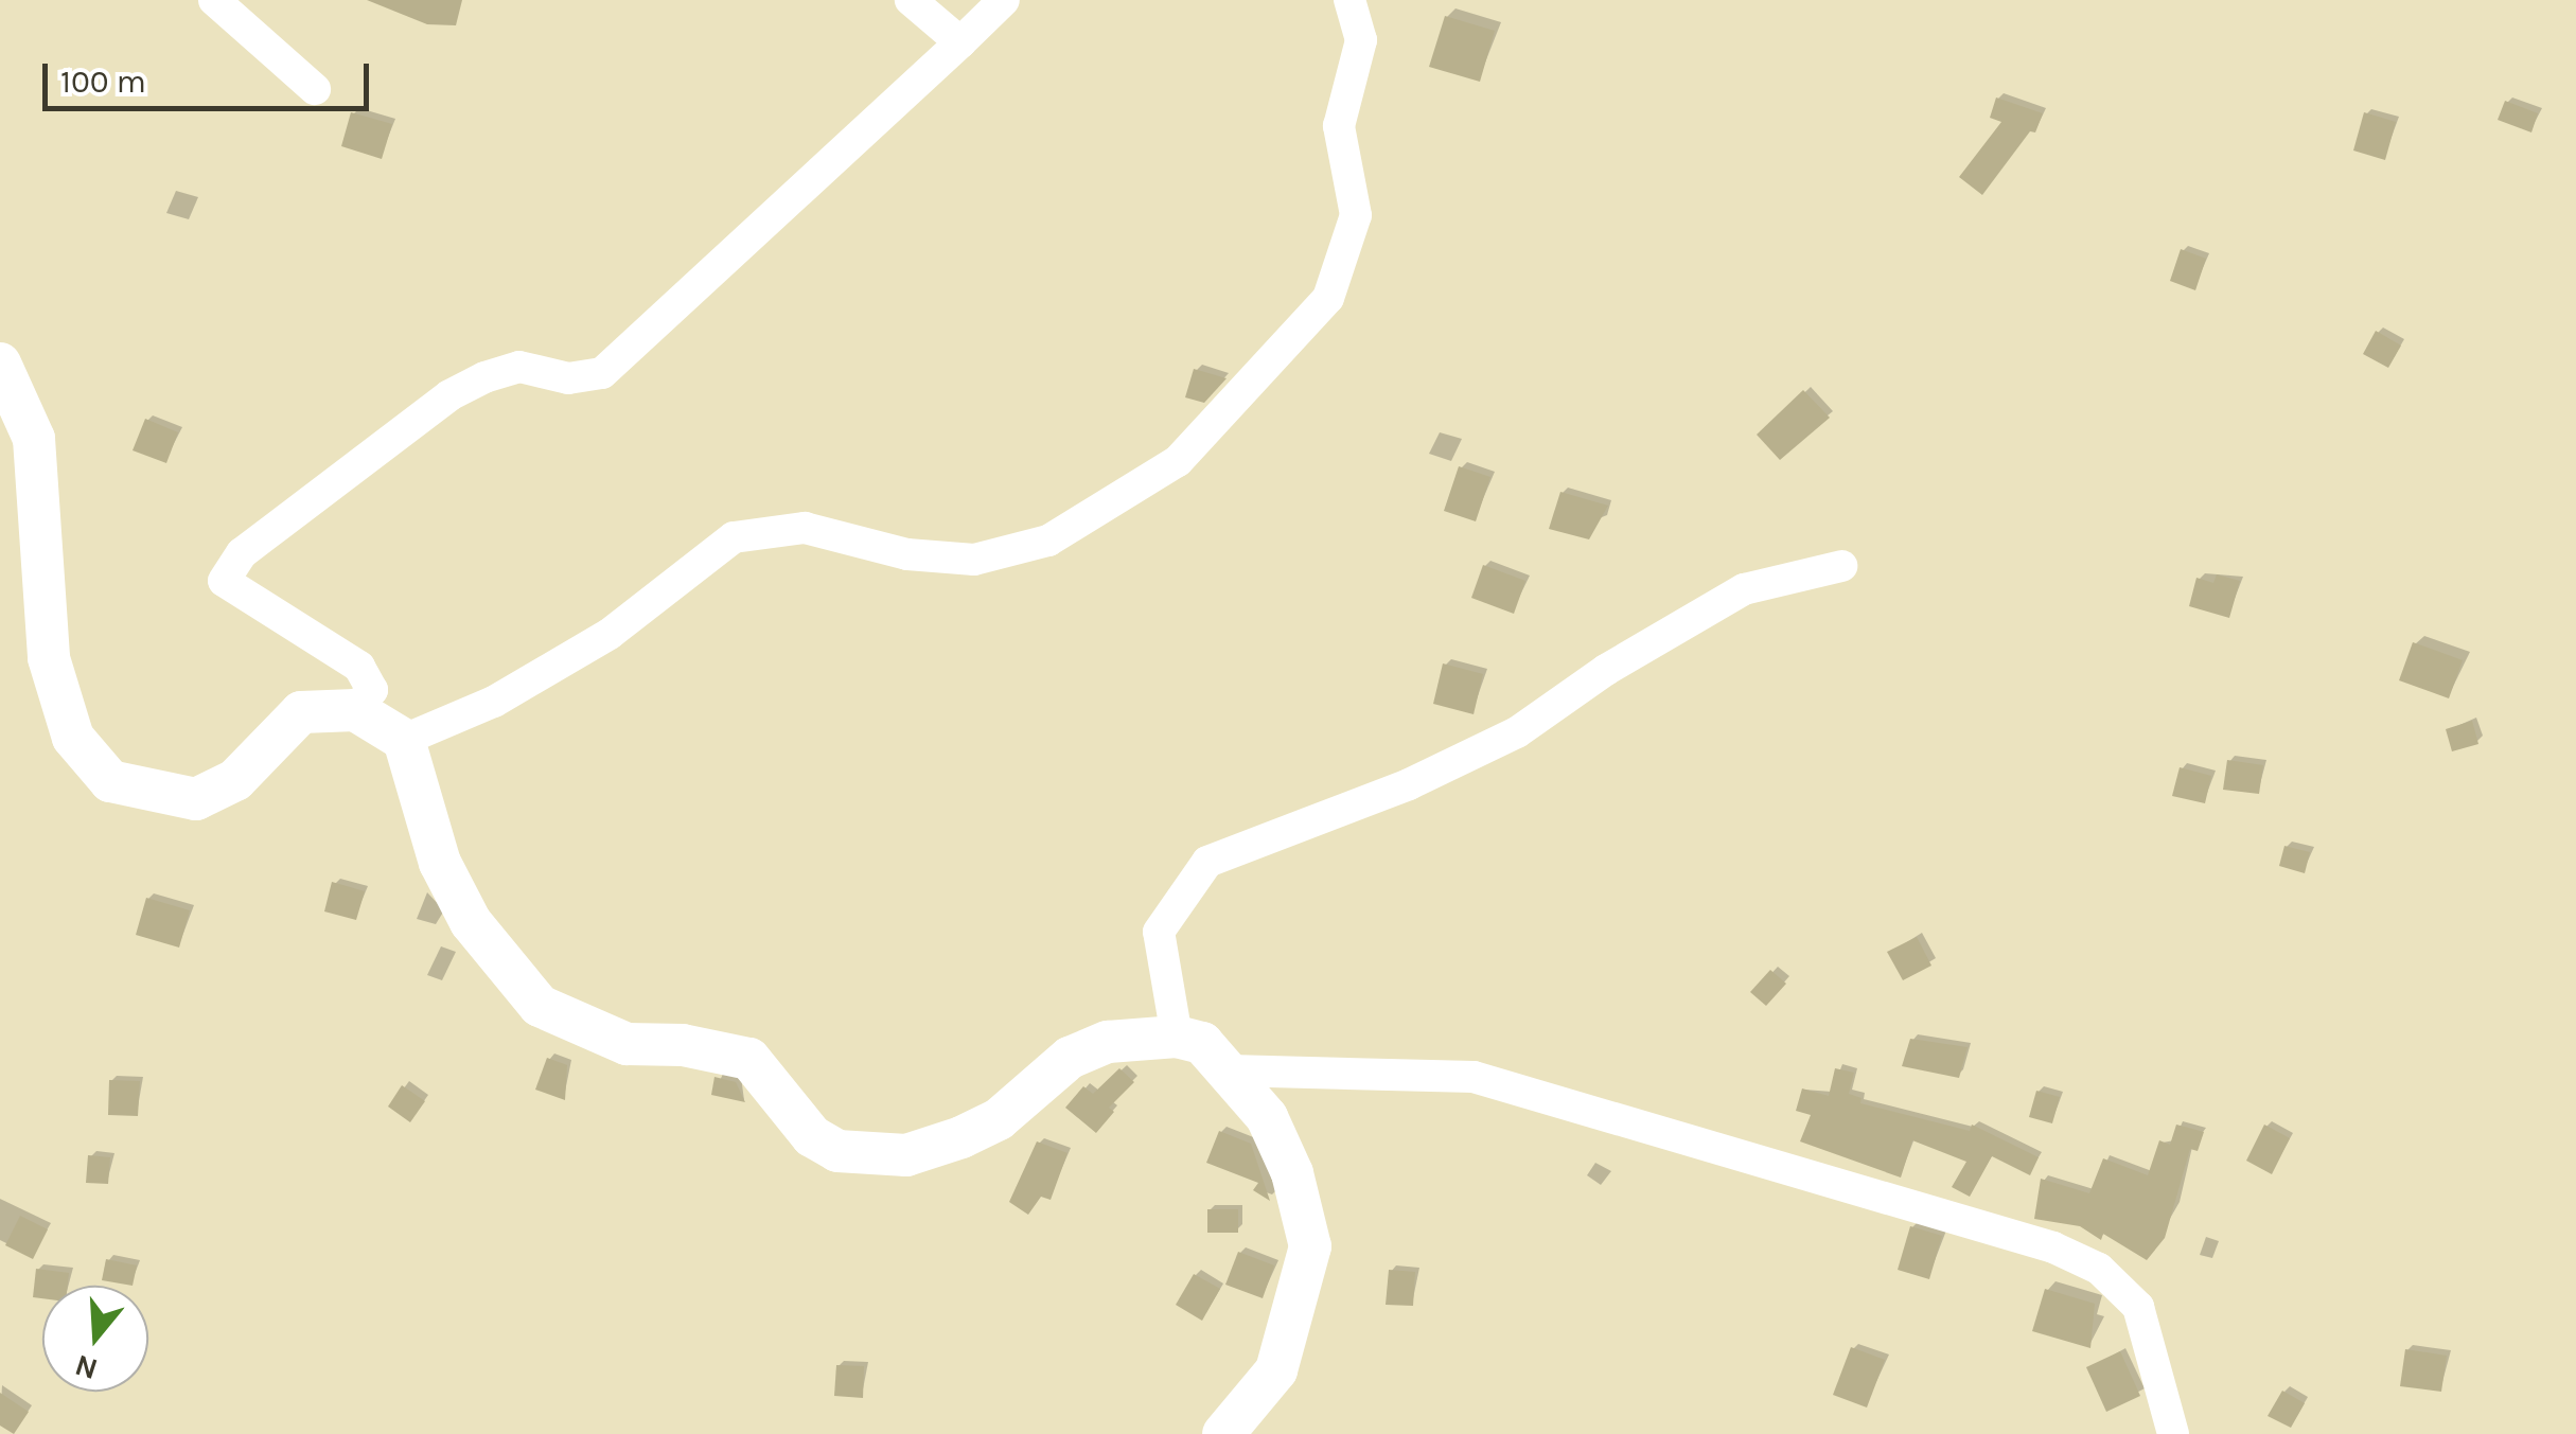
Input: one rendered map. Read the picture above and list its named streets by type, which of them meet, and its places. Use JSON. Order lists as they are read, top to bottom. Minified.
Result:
{"scale_bar":"100 m","north":"bottom"}
